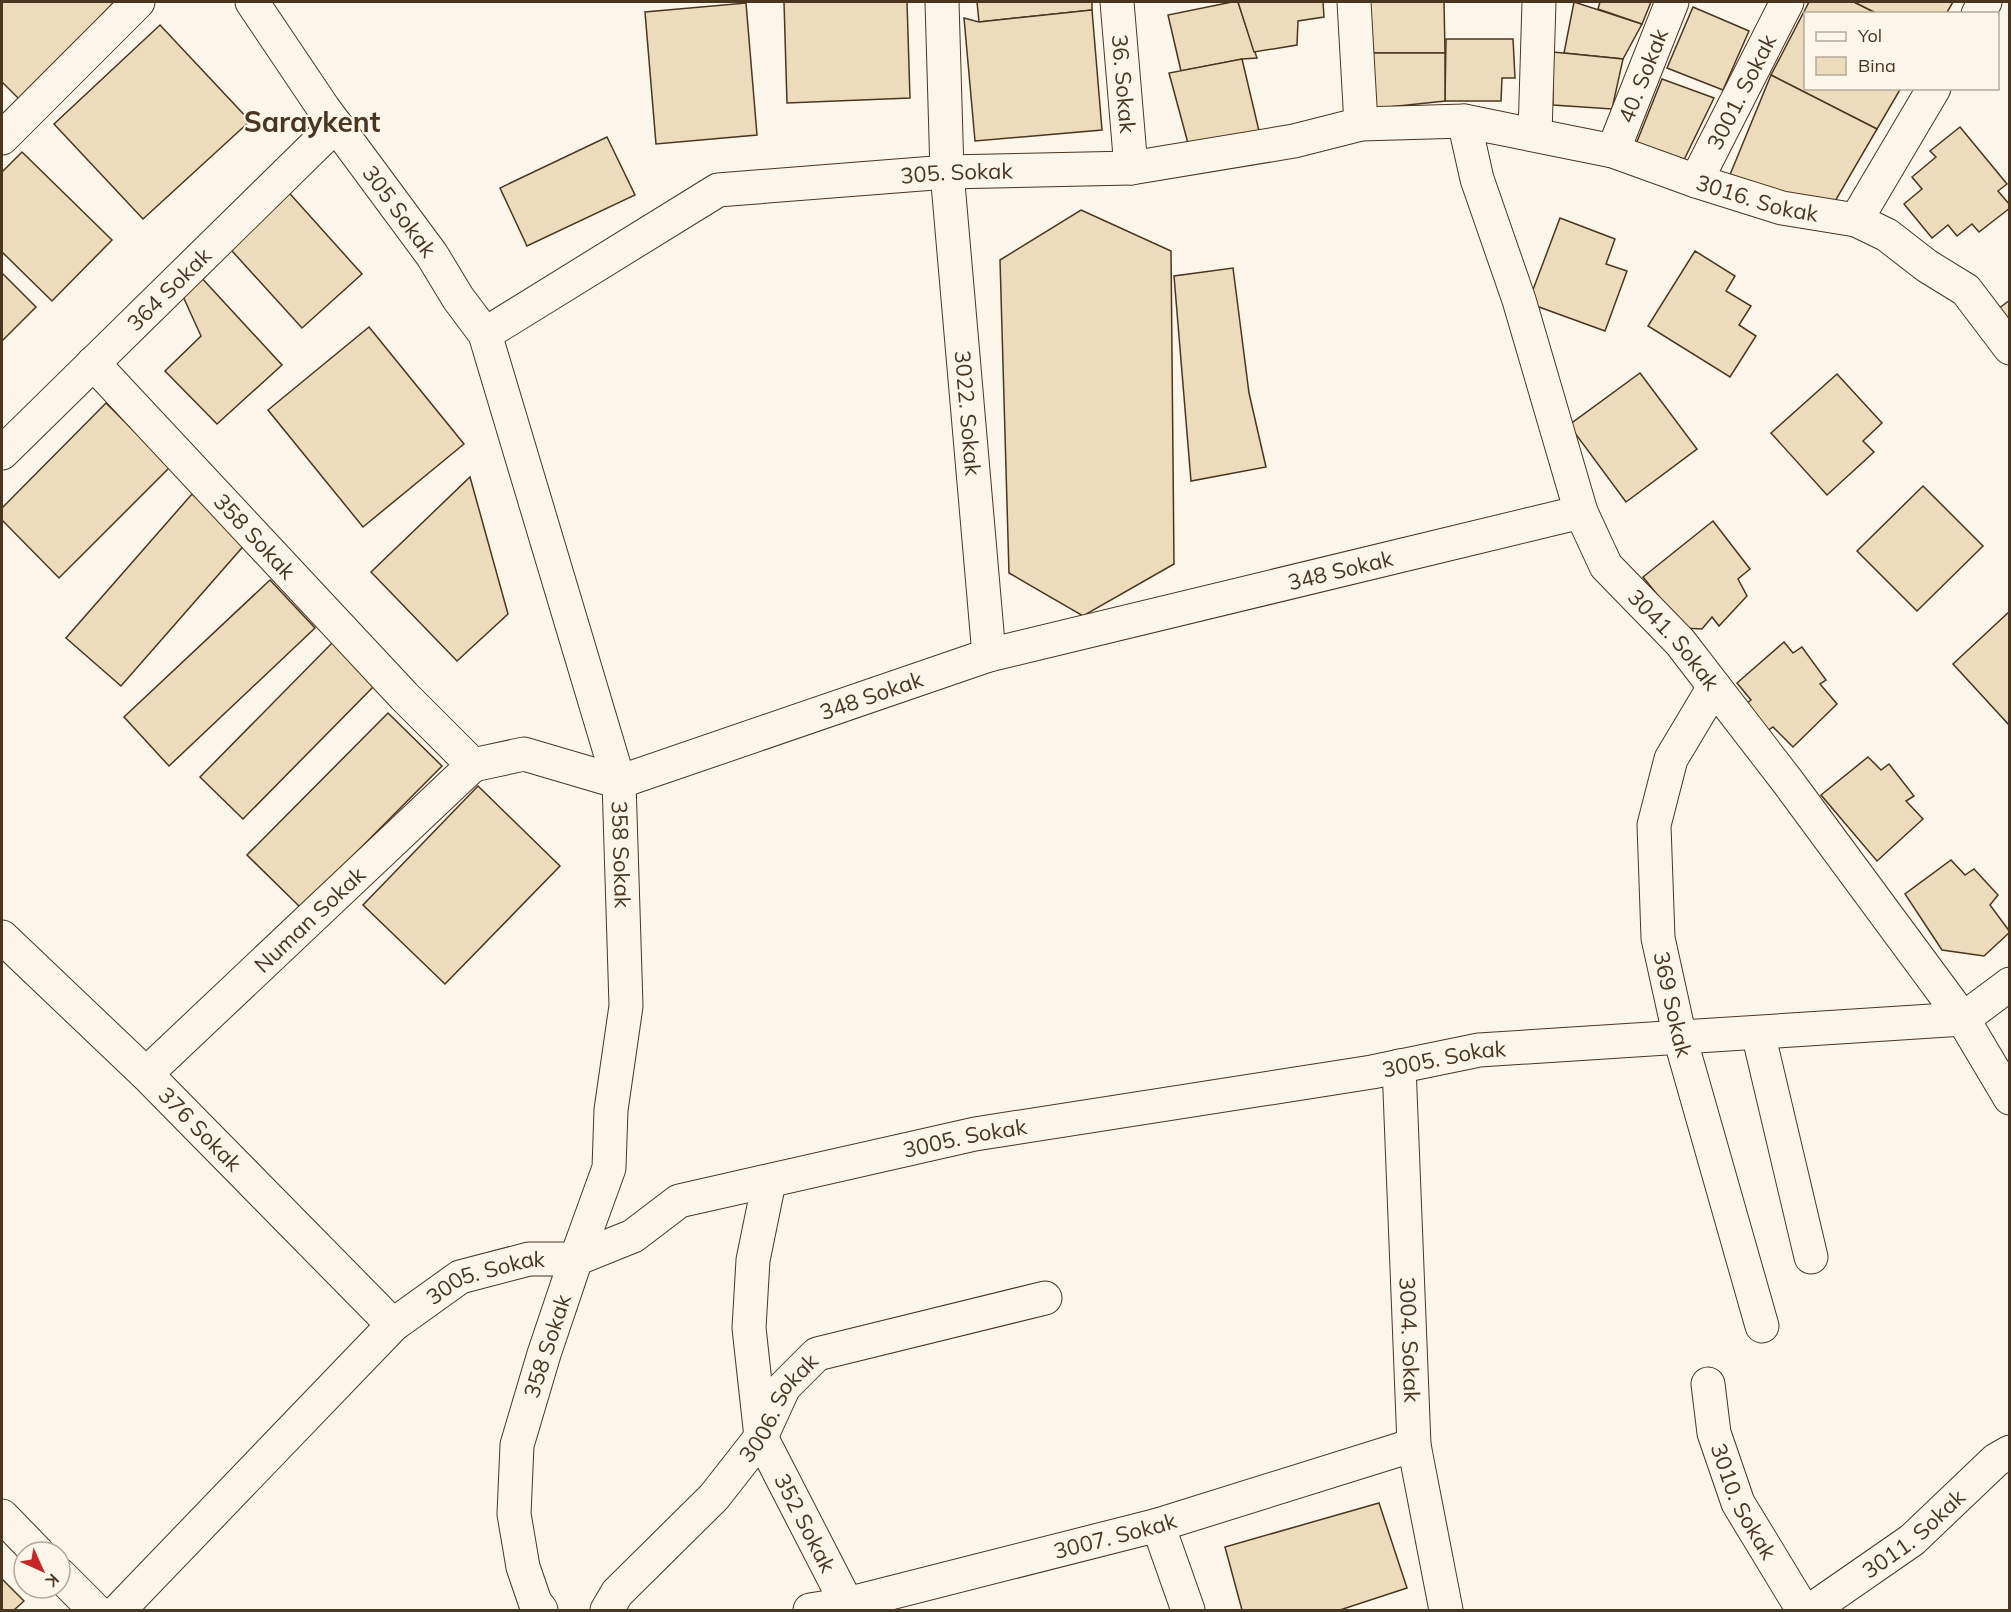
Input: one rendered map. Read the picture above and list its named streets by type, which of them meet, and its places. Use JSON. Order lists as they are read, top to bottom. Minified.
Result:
{"streets":{"street":["40. Sokak","36. Sokak","3001. Sokak","305. Sokak","3016. Sokak","305 Sokak","364 Sokak","3022. Sokak","358 Sokak","348 Sokak","3041. Sokak","Numan Sokak","369 Sokak","3005. Sokak","376 Sokak","3004. Sokak","3006. Sokak","3010. Sokak","352 Sokak","3011. Sokak","3007. Sokak"]},"crossings":[["40. Sokak","3016. Sokak"],["36. Sokak","305. Sokak"],["3001. Sokak","3016. Sokak"],["305. Sokak","3016. Sokak"],["305. Sokak","305 Sokak"],["305. Sokak","3022. Sokak"],["305. Sokak","3041. Sokak"],["3016. Sokak","3041. Sokak"],["305 Sokak","364 Sokak"],["364 Sokak","358 Sokak"],["3022. Sokak","348 Sokak"],["358 Sokak","348 Sokak"],["358 Sokak","Numan Sokak"],["358 Sokak","3005. Sokak"],["348 Sokak","3041. Sokak"],["3041. Sokak","369 Sokak"],["3041. Sokak","3005. Sokak"],["Numan Sokak","376 Sokak"],["369 Sokak","3005. Sokak"],["3005. Sokak","376 Sokak"],["3005. Sokak","3004. Sokak"],["3004. Sokak","3007. Sokak"],["3006. Sokak","352 Sokak"],["352 Sokak","3007. Sokak"]],"districts":["Saraykent"],"legend":["Yol","Bina"],"north":"bottom right"}
